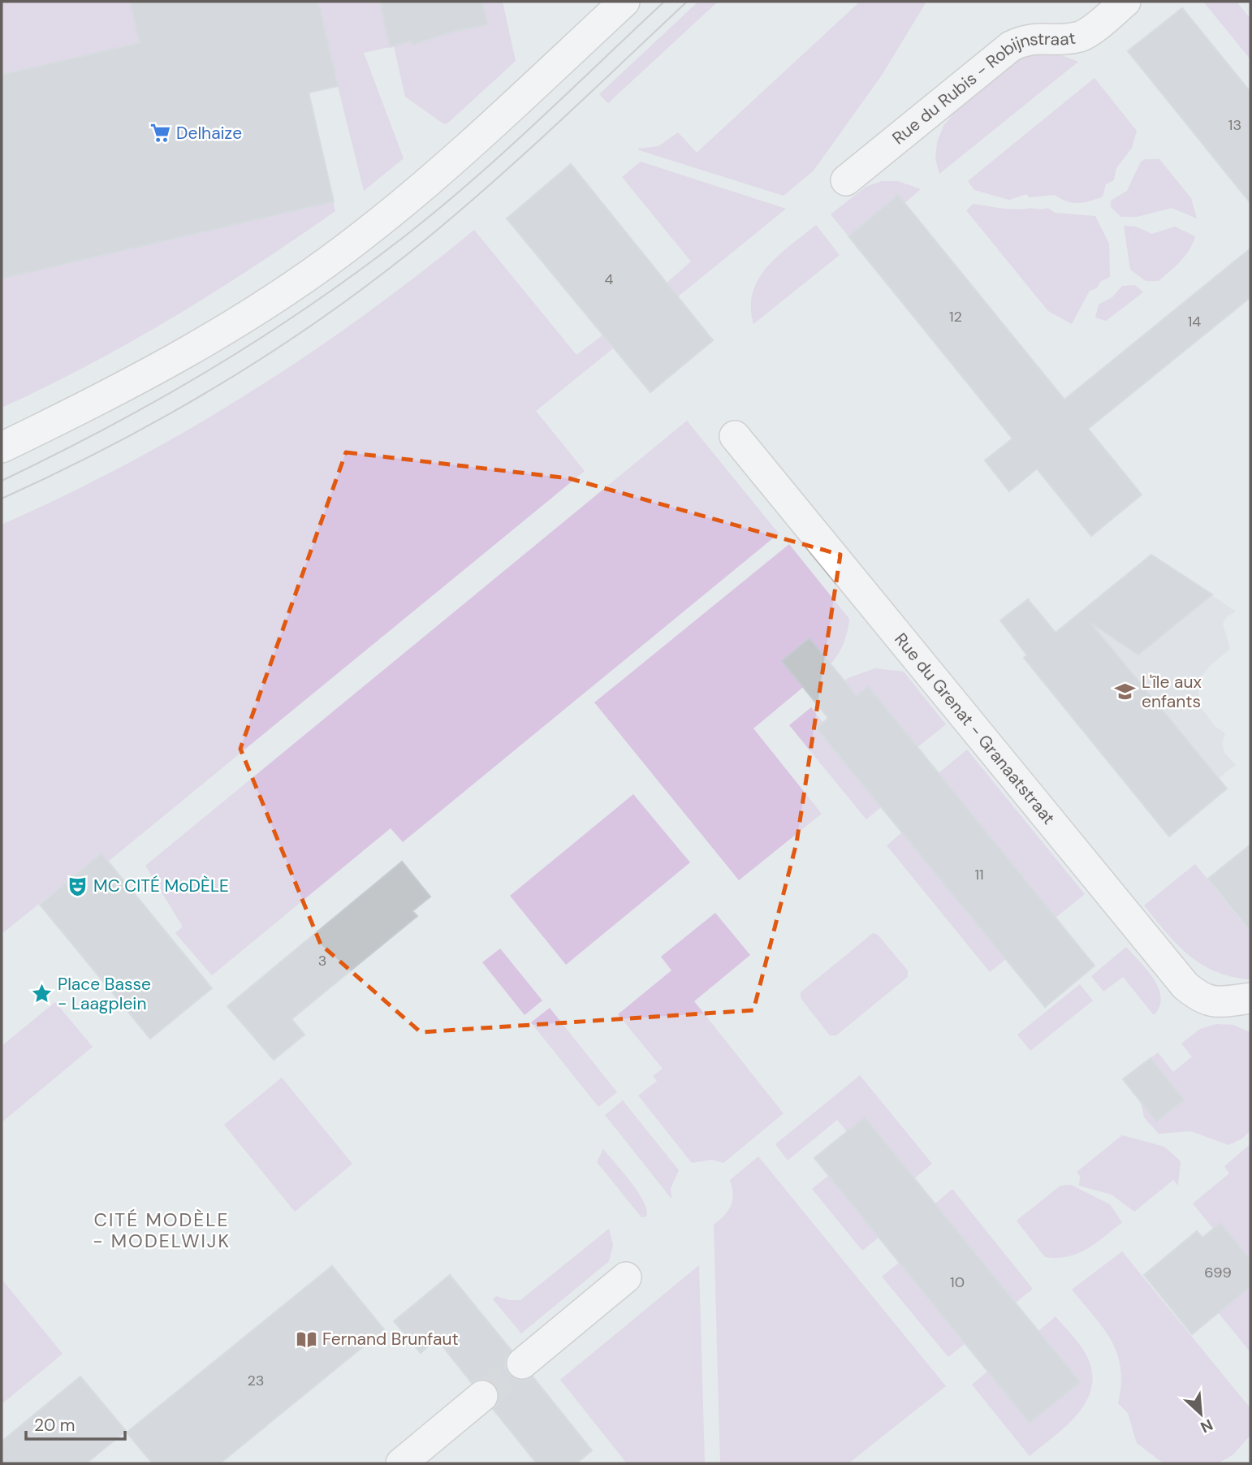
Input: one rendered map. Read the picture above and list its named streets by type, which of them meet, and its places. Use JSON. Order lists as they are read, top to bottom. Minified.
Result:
{"streets":{"street":["Rue du Rubis - Robijnstraat","Rue du Grenat - Granaatstraat"]},"districts":["CITÉ MODÈLE - MODELWIJK"],"places":{"supermarket":["Delhaize"],"school or university":["L'île aux enfants"],"theatre":["MC CITÉ MoDÈLE"],"place":["Place Basse - Laagplein"],"library":["Fernand Brunfaut"]},"house_numbers":["13","4","12","14","11","3","699","10","23"],"scale_bar":"20 m","north":"bottom right"}
